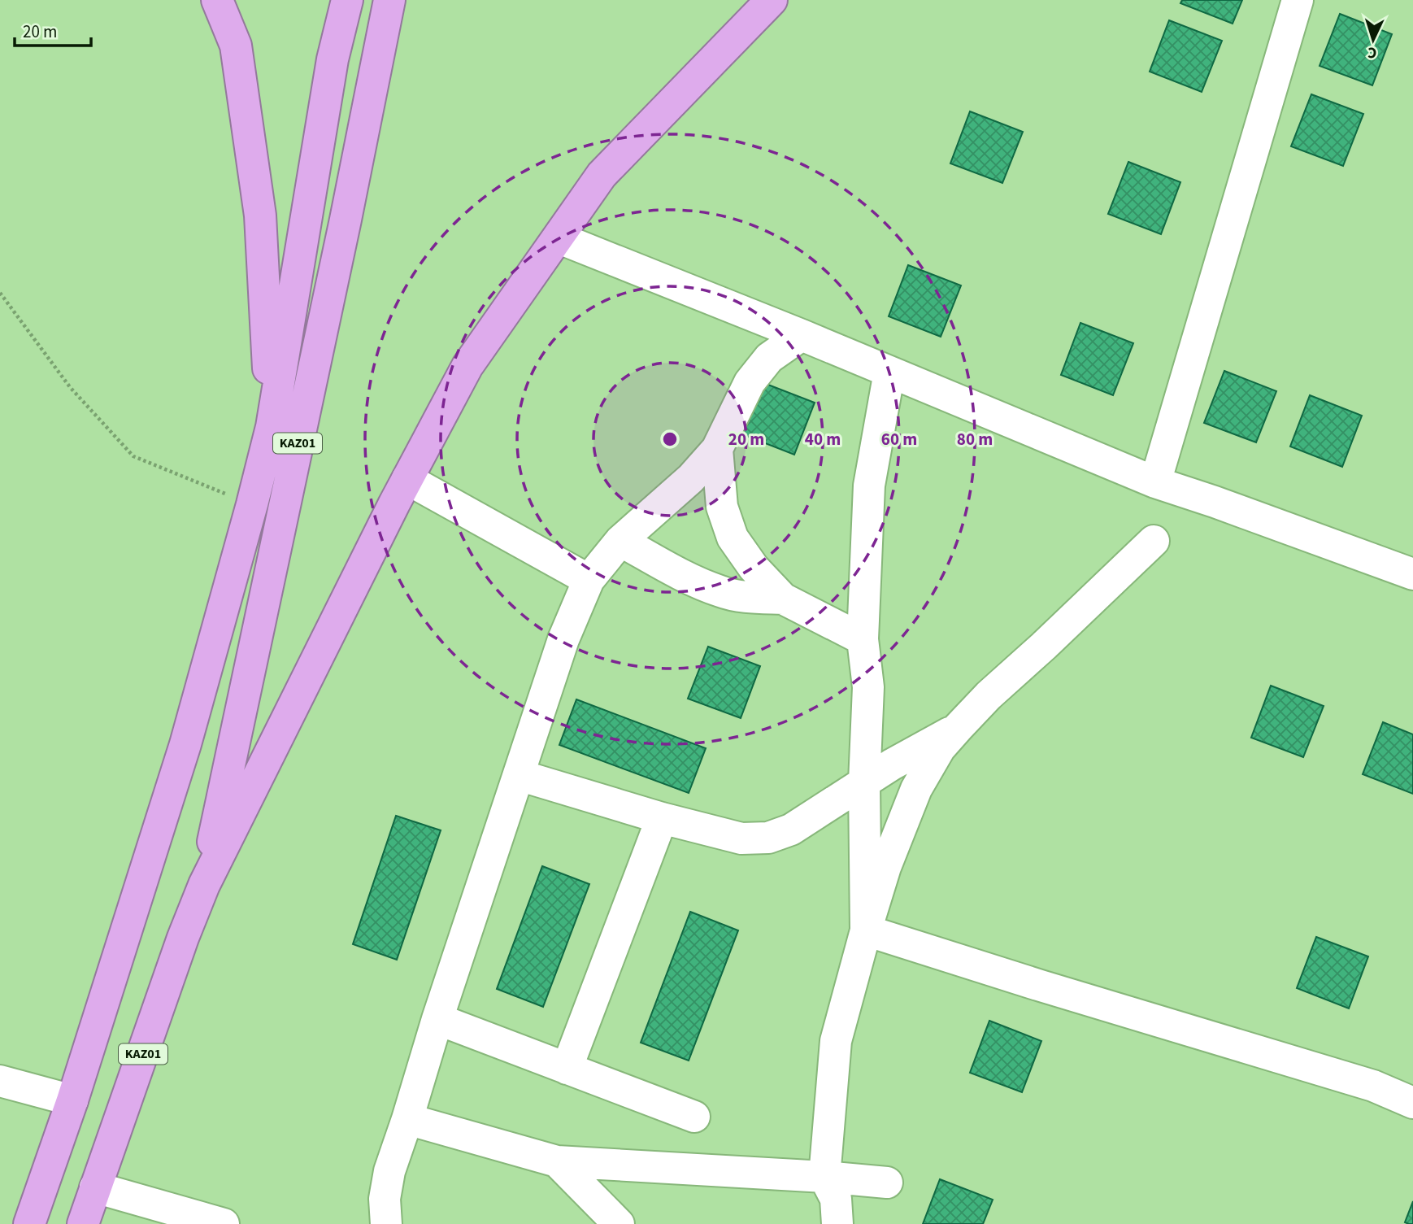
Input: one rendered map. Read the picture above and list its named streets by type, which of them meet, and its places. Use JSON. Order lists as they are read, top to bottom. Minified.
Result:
{"streets":{"highway":["KАZ01"]},"scale_bar":"20 m","north":"bottom","rings":["20 m","40 m","60 m","80 m"]}
